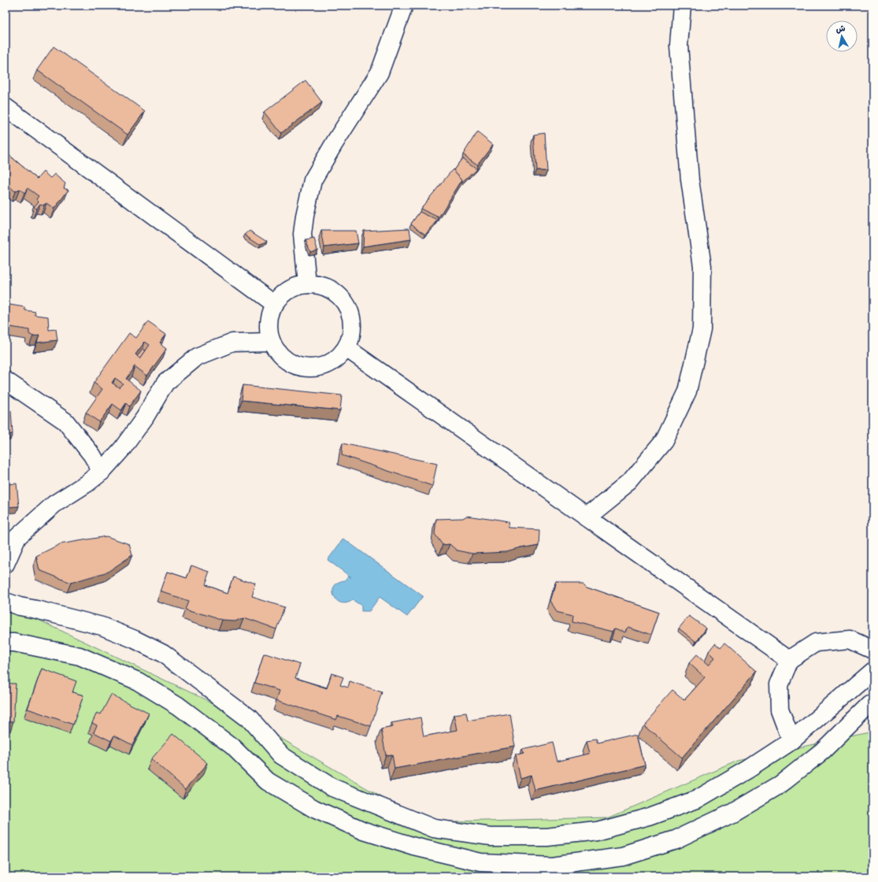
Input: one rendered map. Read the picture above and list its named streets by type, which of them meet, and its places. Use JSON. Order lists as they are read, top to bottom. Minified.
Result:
{"north":"top"}
